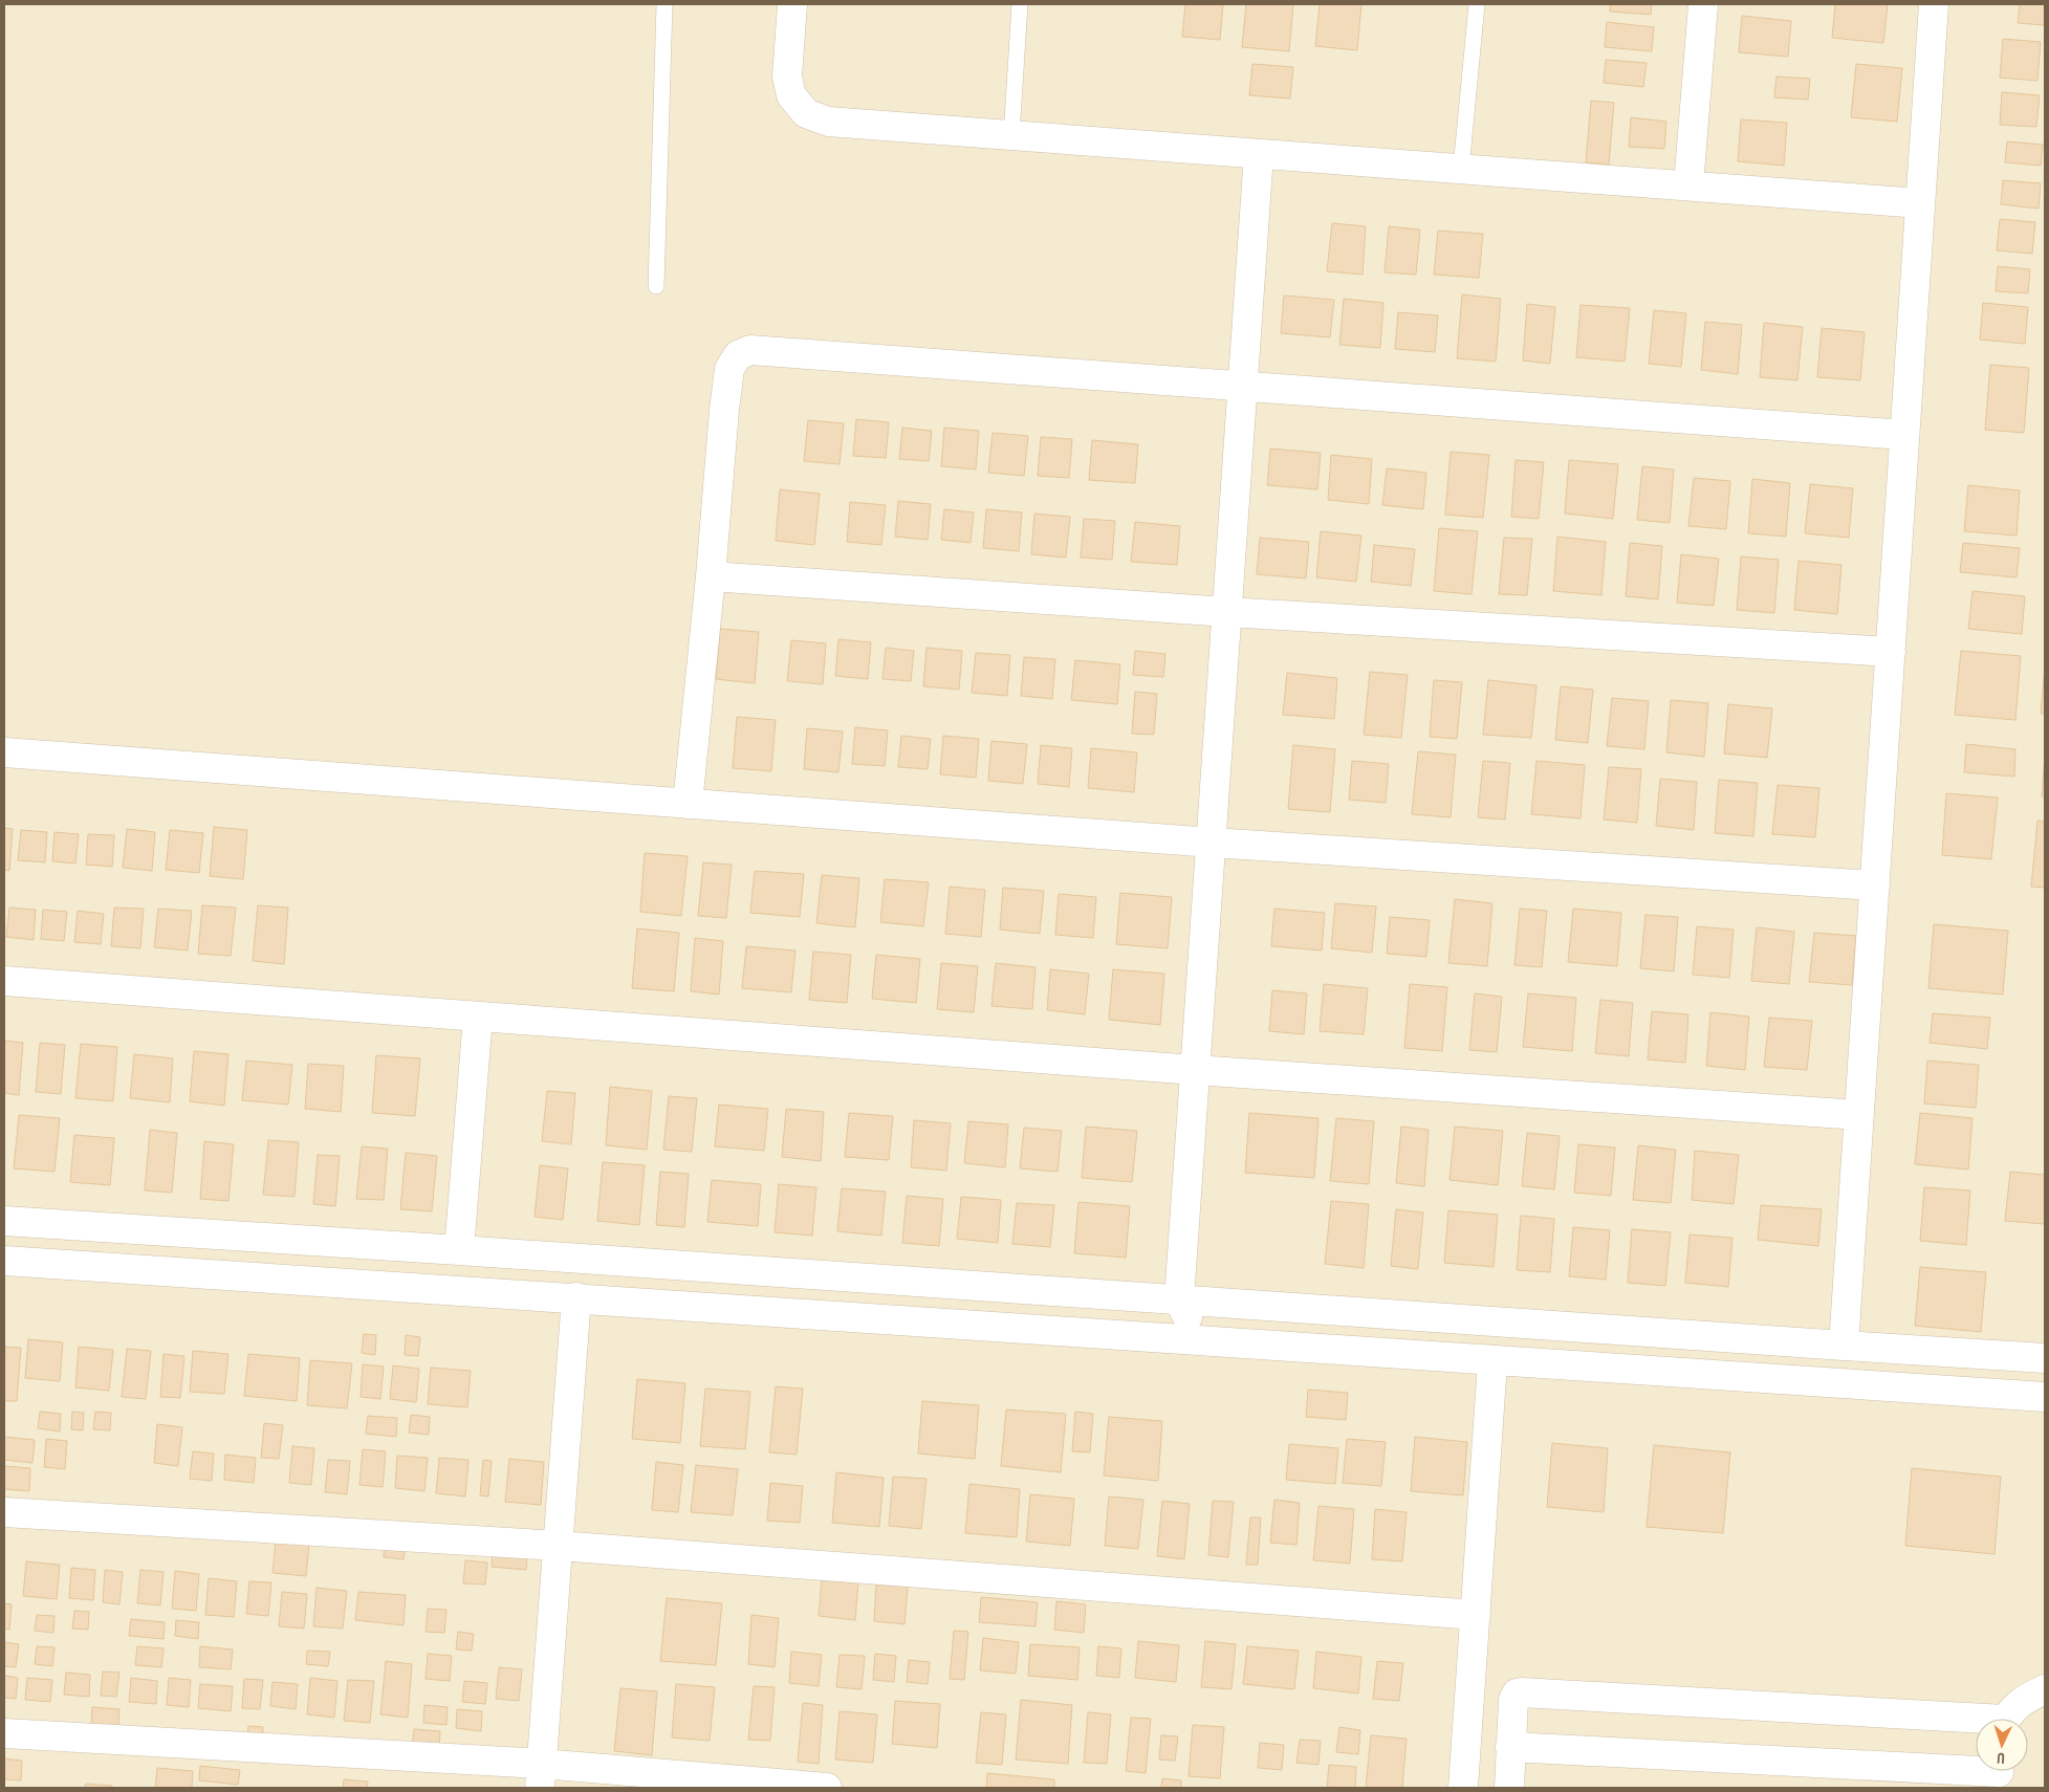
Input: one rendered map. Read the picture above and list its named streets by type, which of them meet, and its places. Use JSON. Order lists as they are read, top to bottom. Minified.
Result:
{"north":"bottom"}
